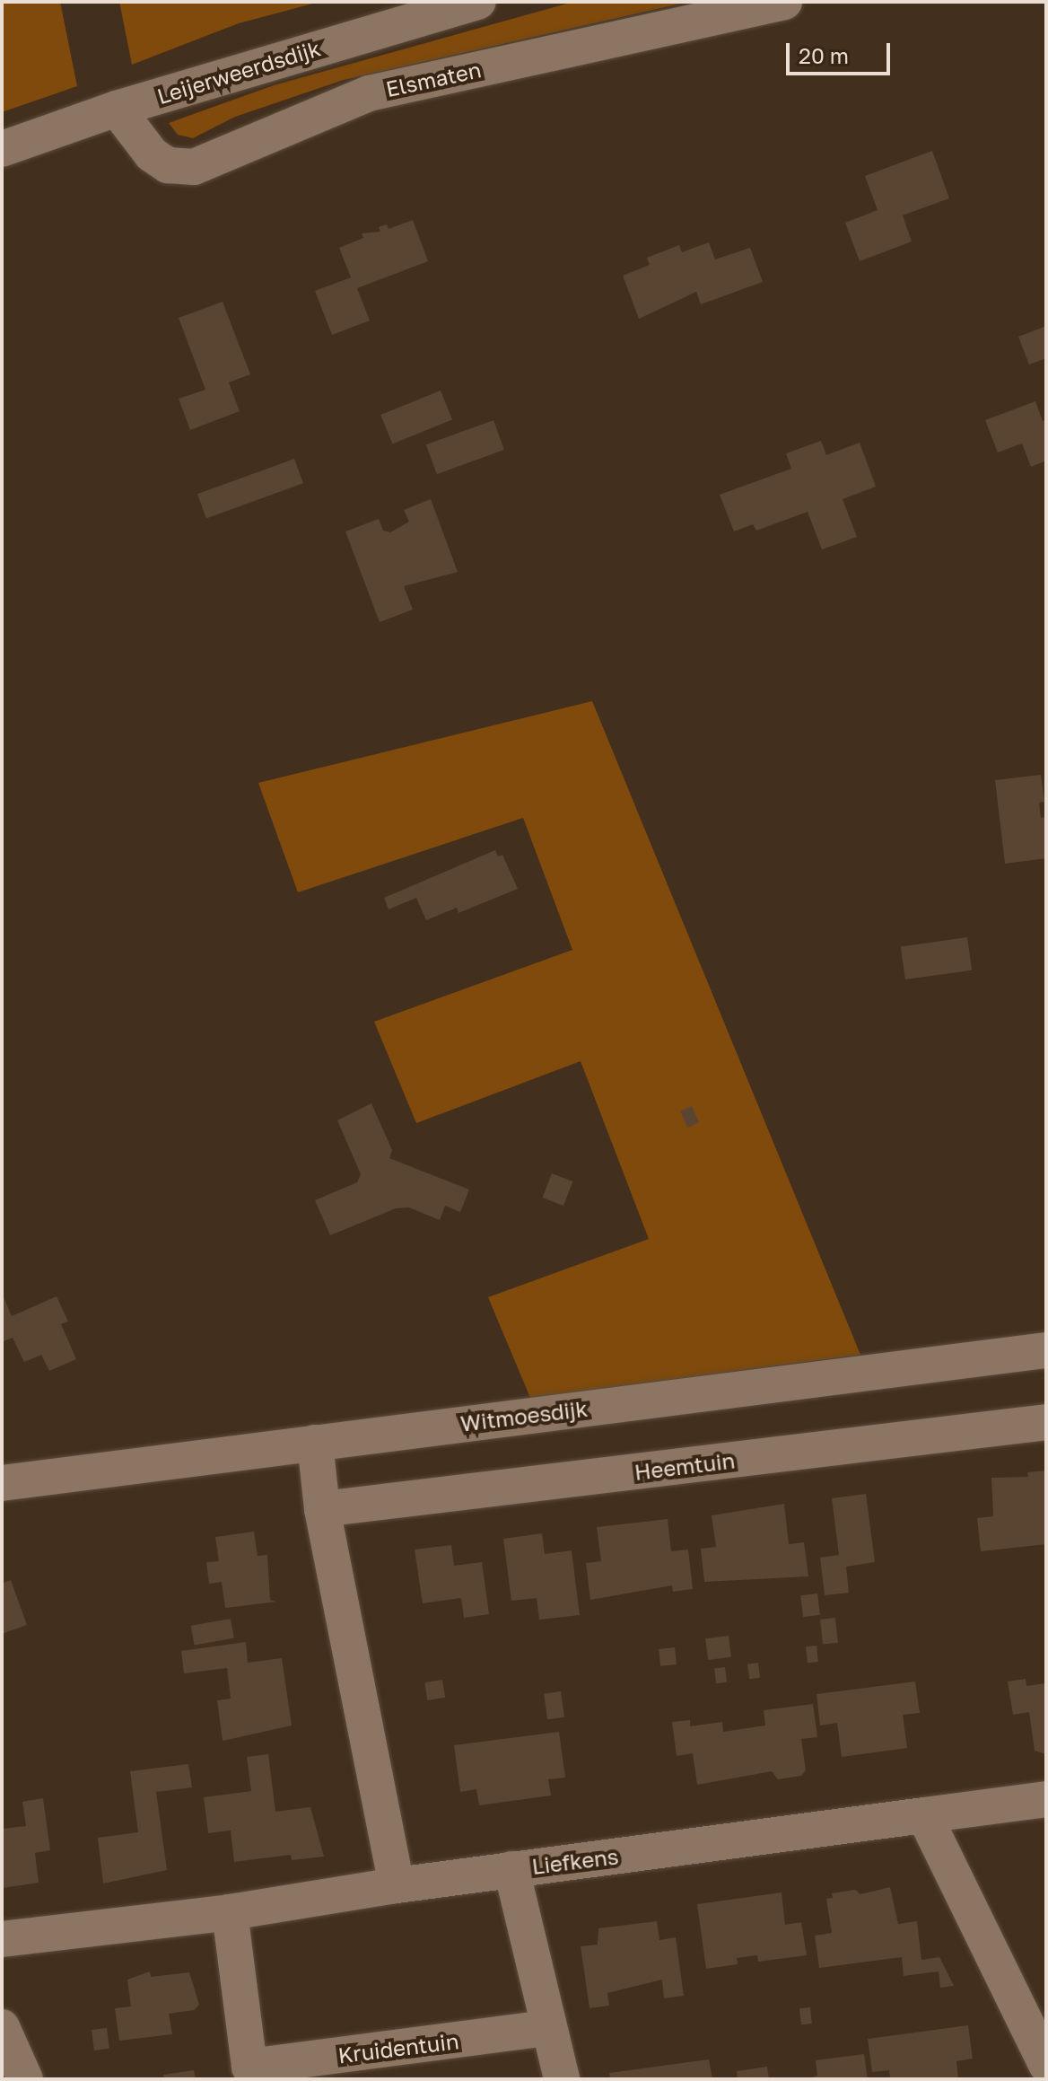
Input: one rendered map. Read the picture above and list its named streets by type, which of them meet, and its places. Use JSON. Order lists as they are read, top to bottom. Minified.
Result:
{"streets":{"street":["Leijerweerdsdijk","Elsmaten","Witmoesdijk","Heemtuin","Liefkens","Kruidentuin"]},"crossings":[["Leijerweerdsdijk","Elsmaten"]],"scale_bar":"20 m"}
